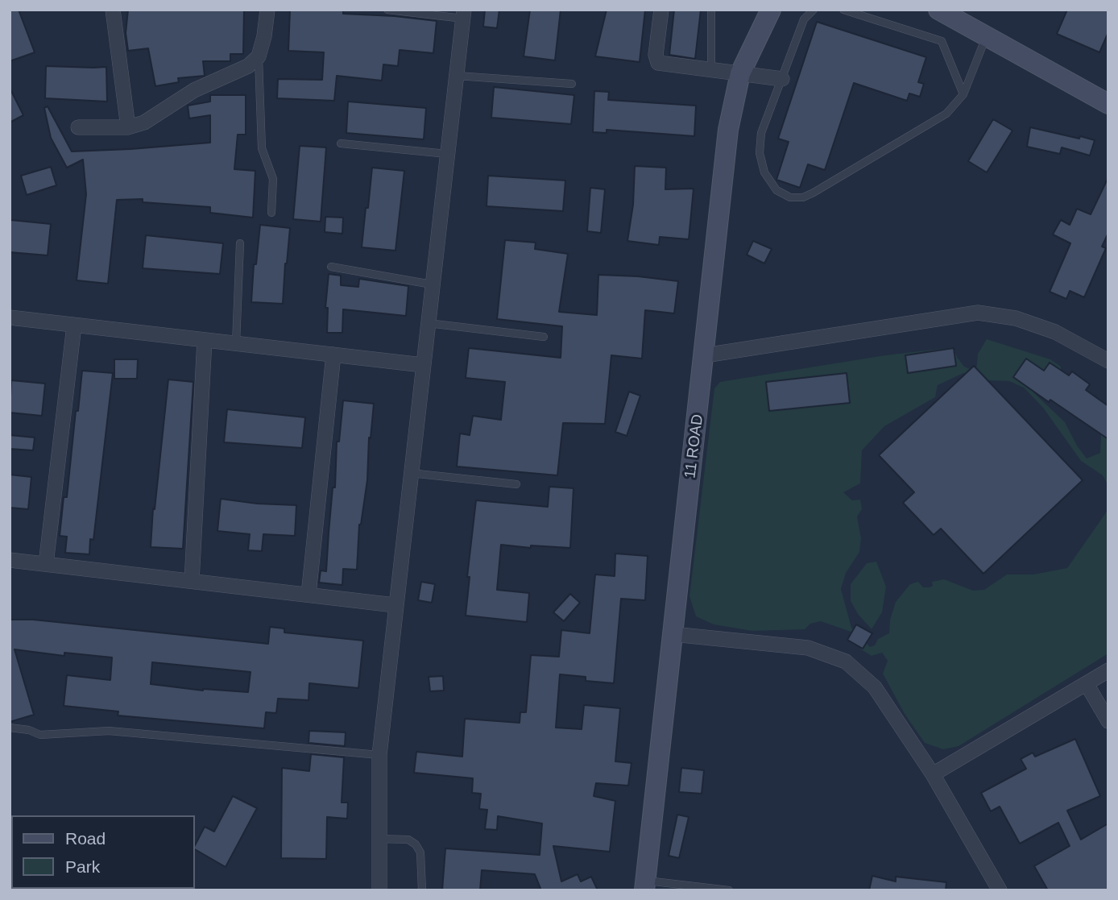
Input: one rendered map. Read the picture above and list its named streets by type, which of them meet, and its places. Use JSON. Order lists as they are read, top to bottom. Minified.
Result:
{"streets":{"street":["11 ROAD"]},"legend":["Road","Park"]}
